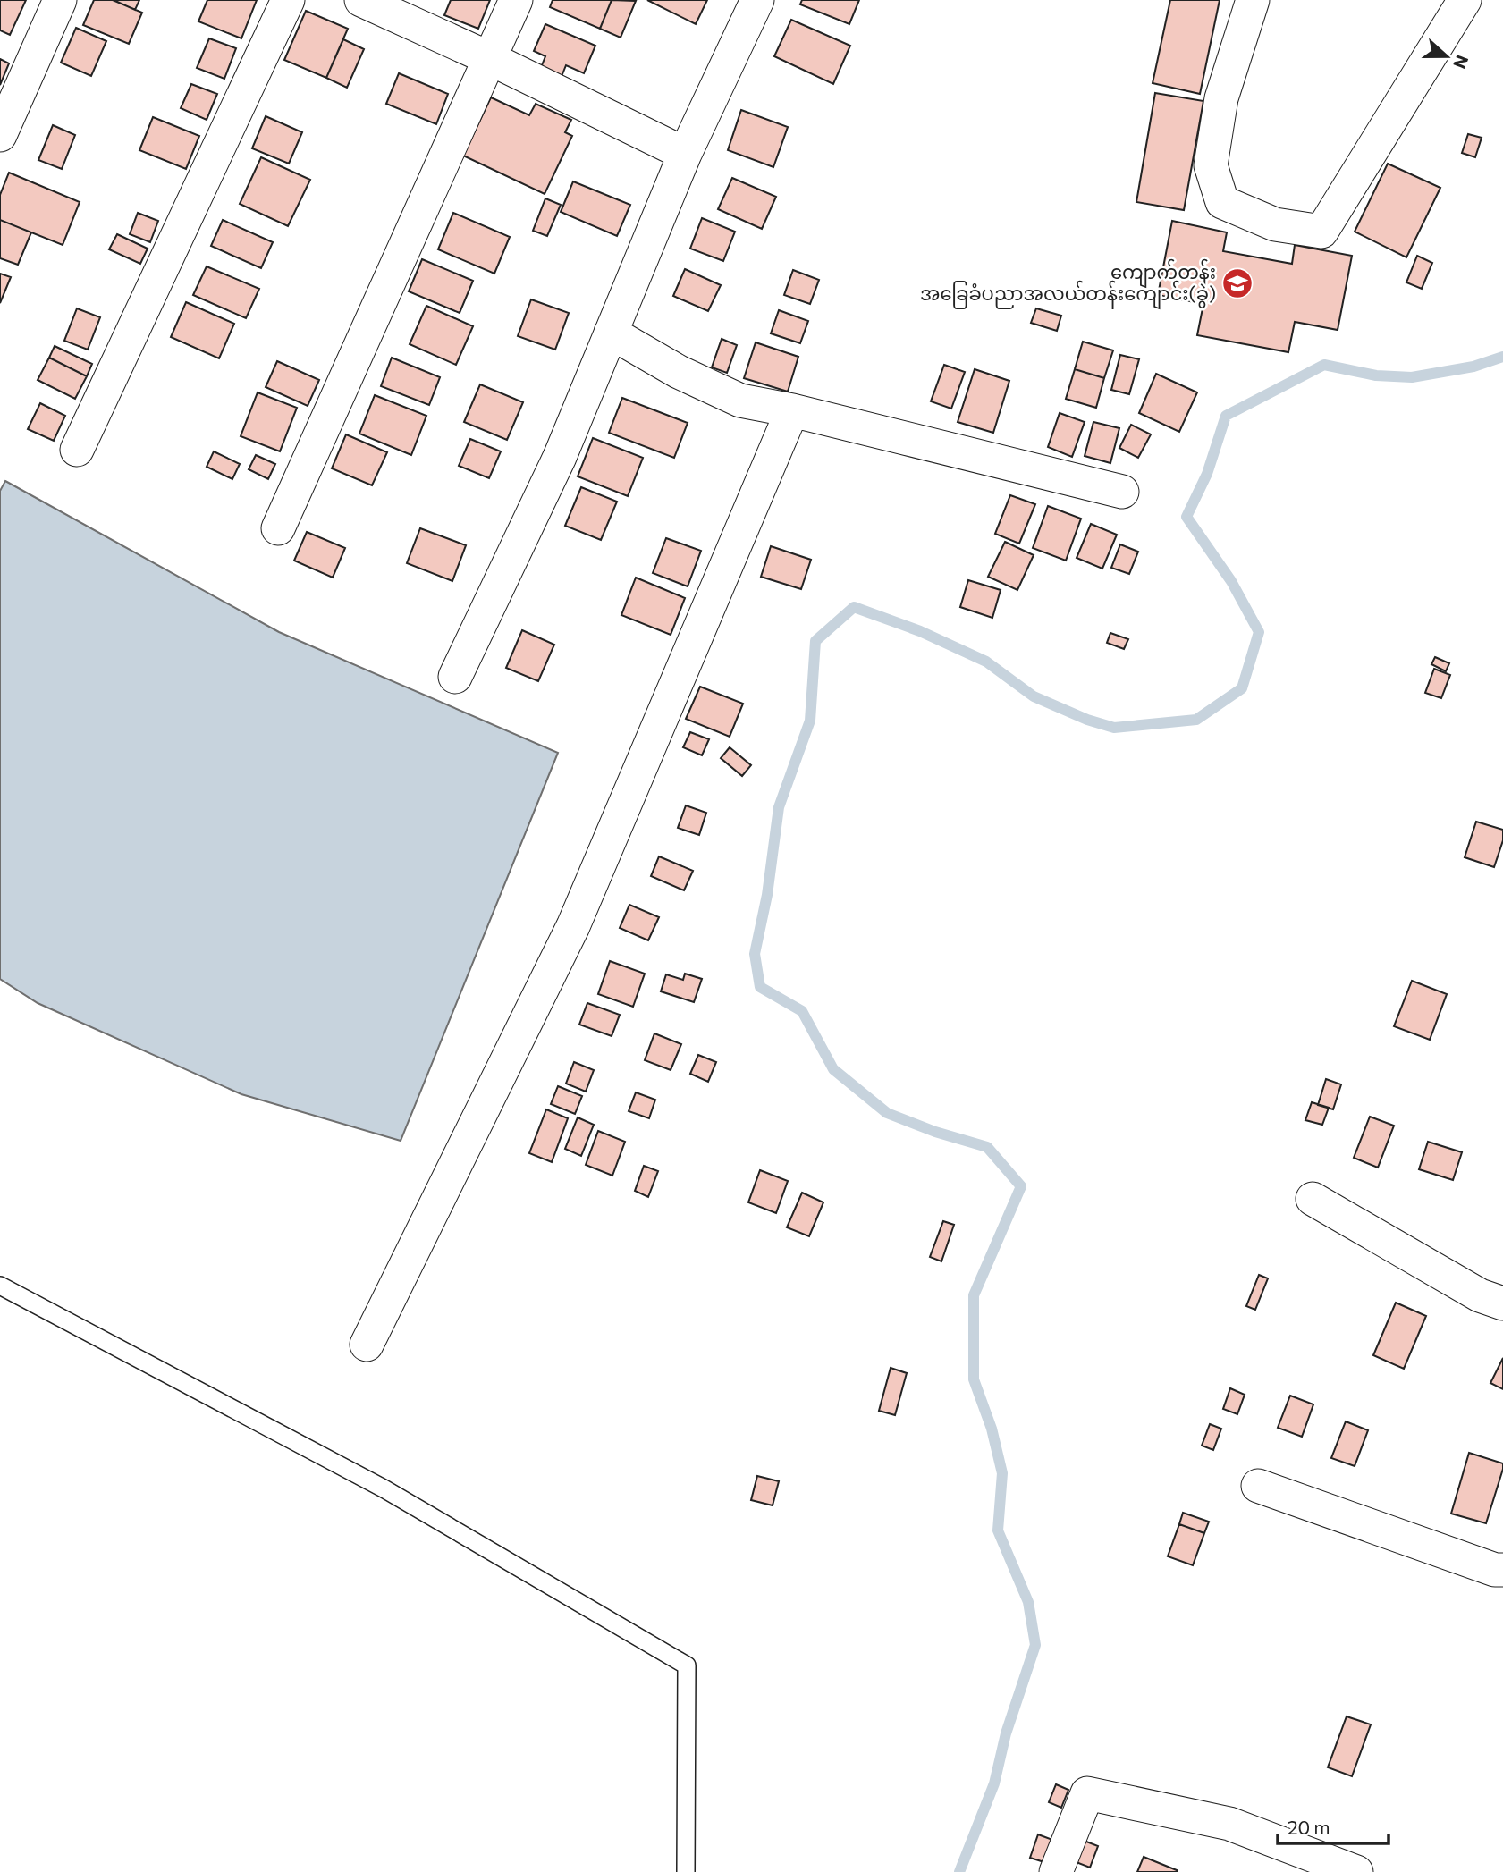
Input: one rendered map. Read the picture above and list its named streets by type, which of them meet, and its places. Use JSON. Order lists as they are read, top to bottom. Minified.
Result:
{"places":{"school or university":["ကျောက်တန်း အခြေခံပညာအလယ်တန်းကျောင်း(ခွဲ)"]},"scale_bar":"20 m","north":"right"}
